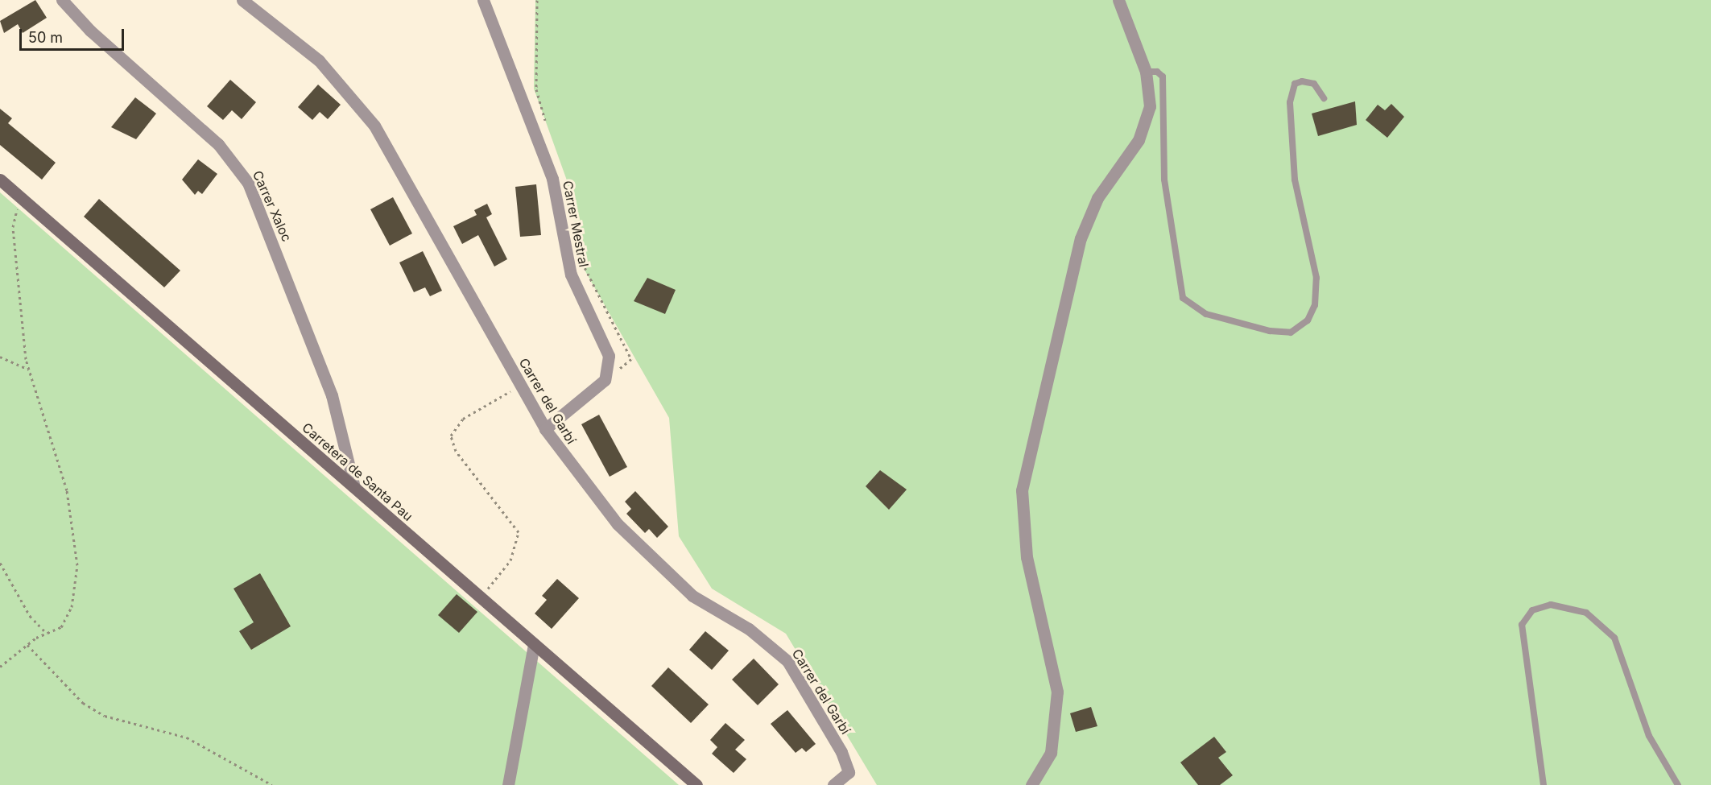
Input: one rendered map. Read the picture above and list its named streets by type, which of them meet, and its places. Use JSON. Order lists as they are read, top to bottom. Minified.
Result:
{"streets":{"main road":["Carretera de Santa Pau"],"street":["Carrer Xaloc","Carrer Mestral","Carrer del Garbí"]},"crossings":[["Carrer Xaloc","Carretera de Santa Pau"]],"scale_bar":"50 m"}
